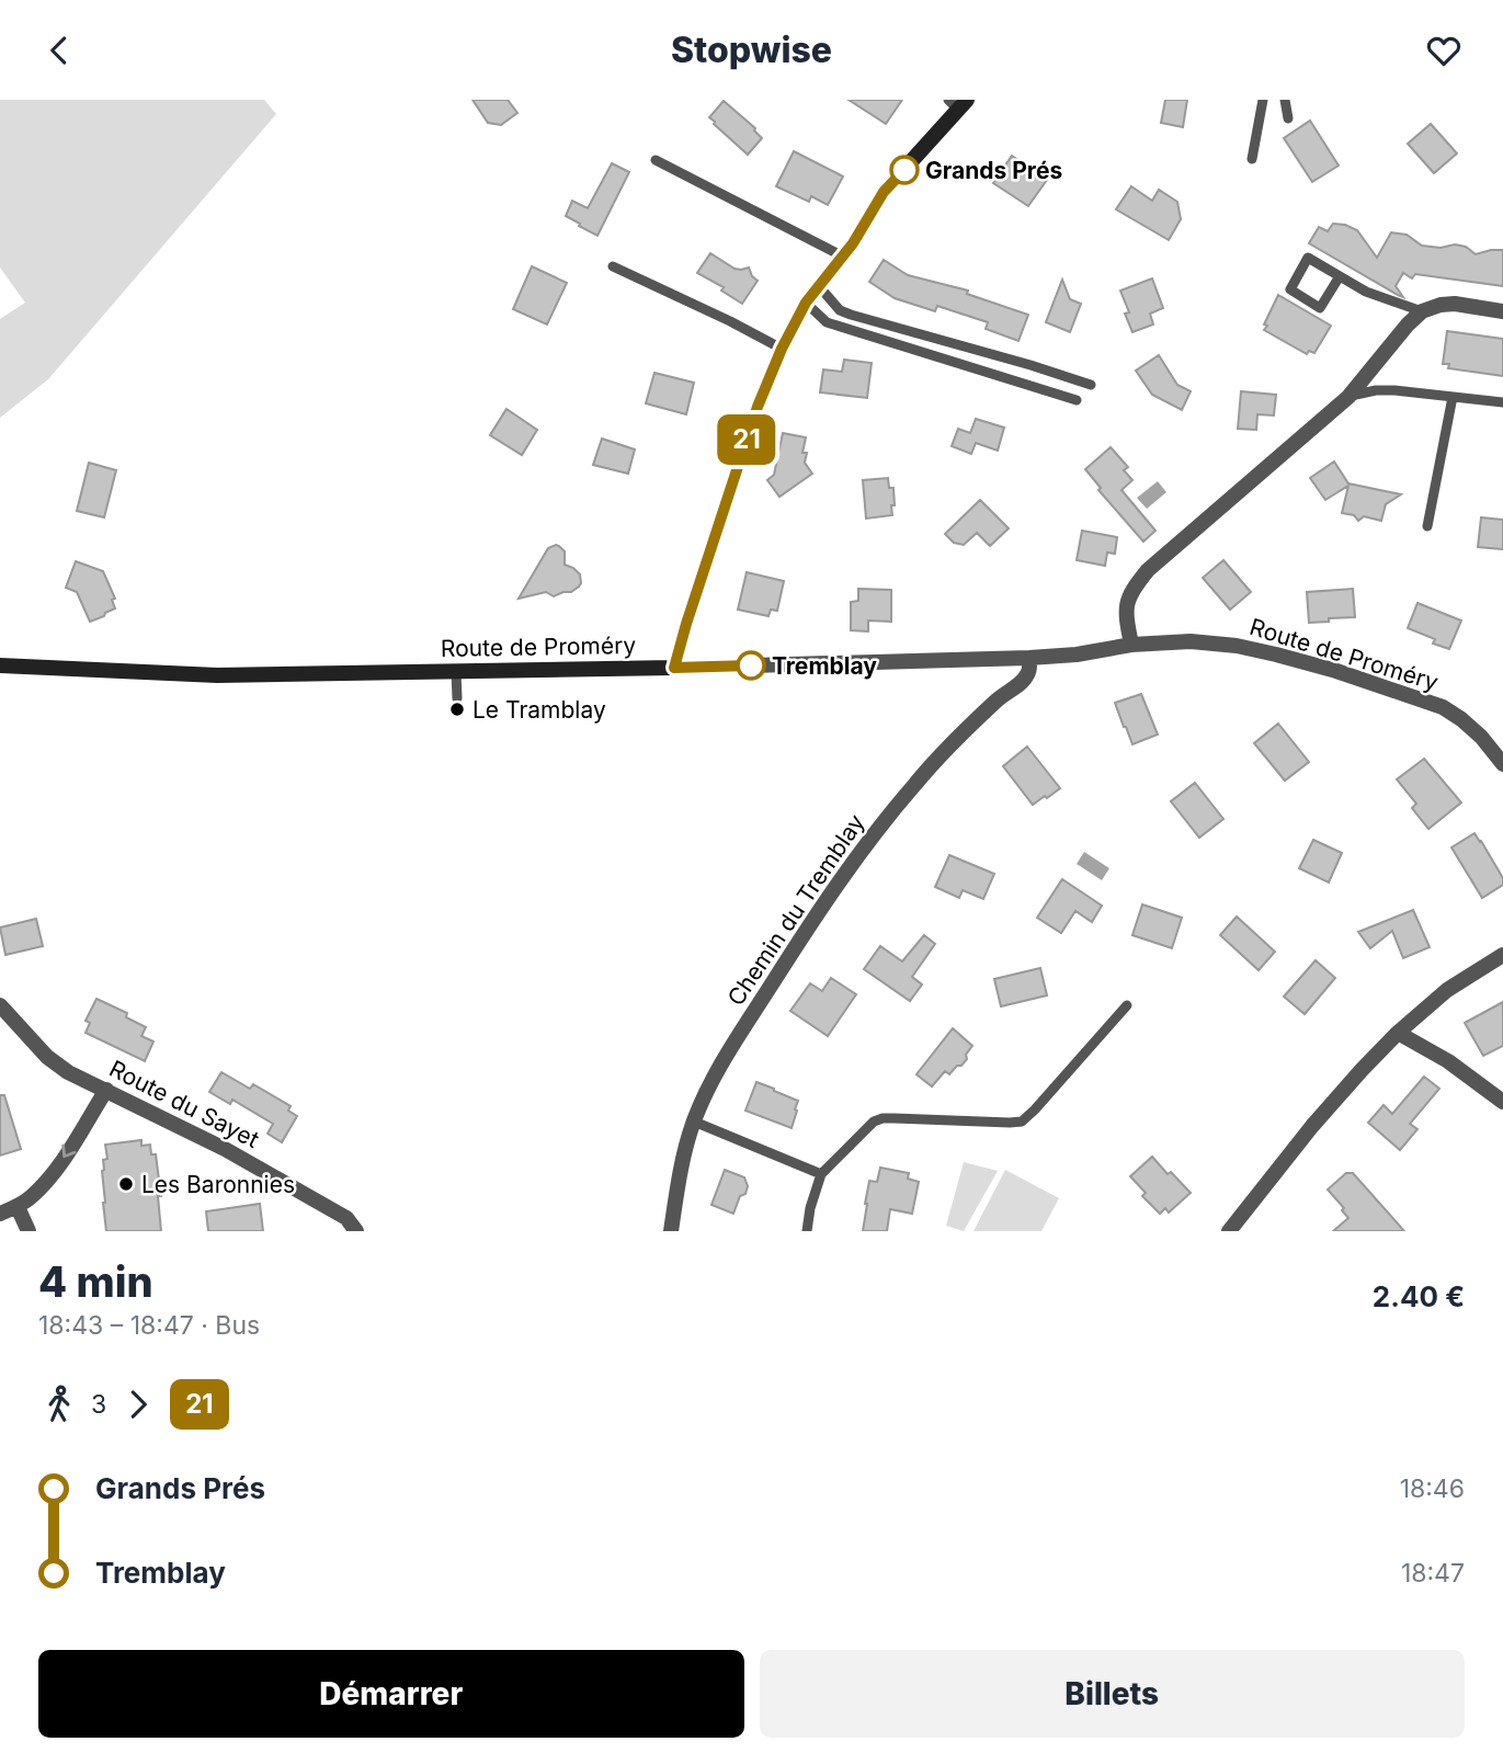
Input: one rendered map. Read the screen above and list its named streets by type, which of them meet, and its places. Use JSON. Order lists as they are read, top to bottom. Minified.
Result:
{"streets":{"street":["Route de Proméry","Chemin du Tremblay","Route du Sayet"]},"crossings":[["Route de Proméry","Chemin du Tremblay"]],"places":["Grands Prés","Tremblay","Le Tramblay","Les Baronnies"],"lines":["bus line 21"],"page":{"header":"Stopwise","on_map":"21","heading":["4 min","18:43 – 18:47 · Bus","2.40 €"],"legs":["3","21"],"list":[{"name":"Grands Prés","value":"18:46"},{"name":"Tremblay","value":"18:47"}],"buttons":["Démarrer","Billets"]}}
